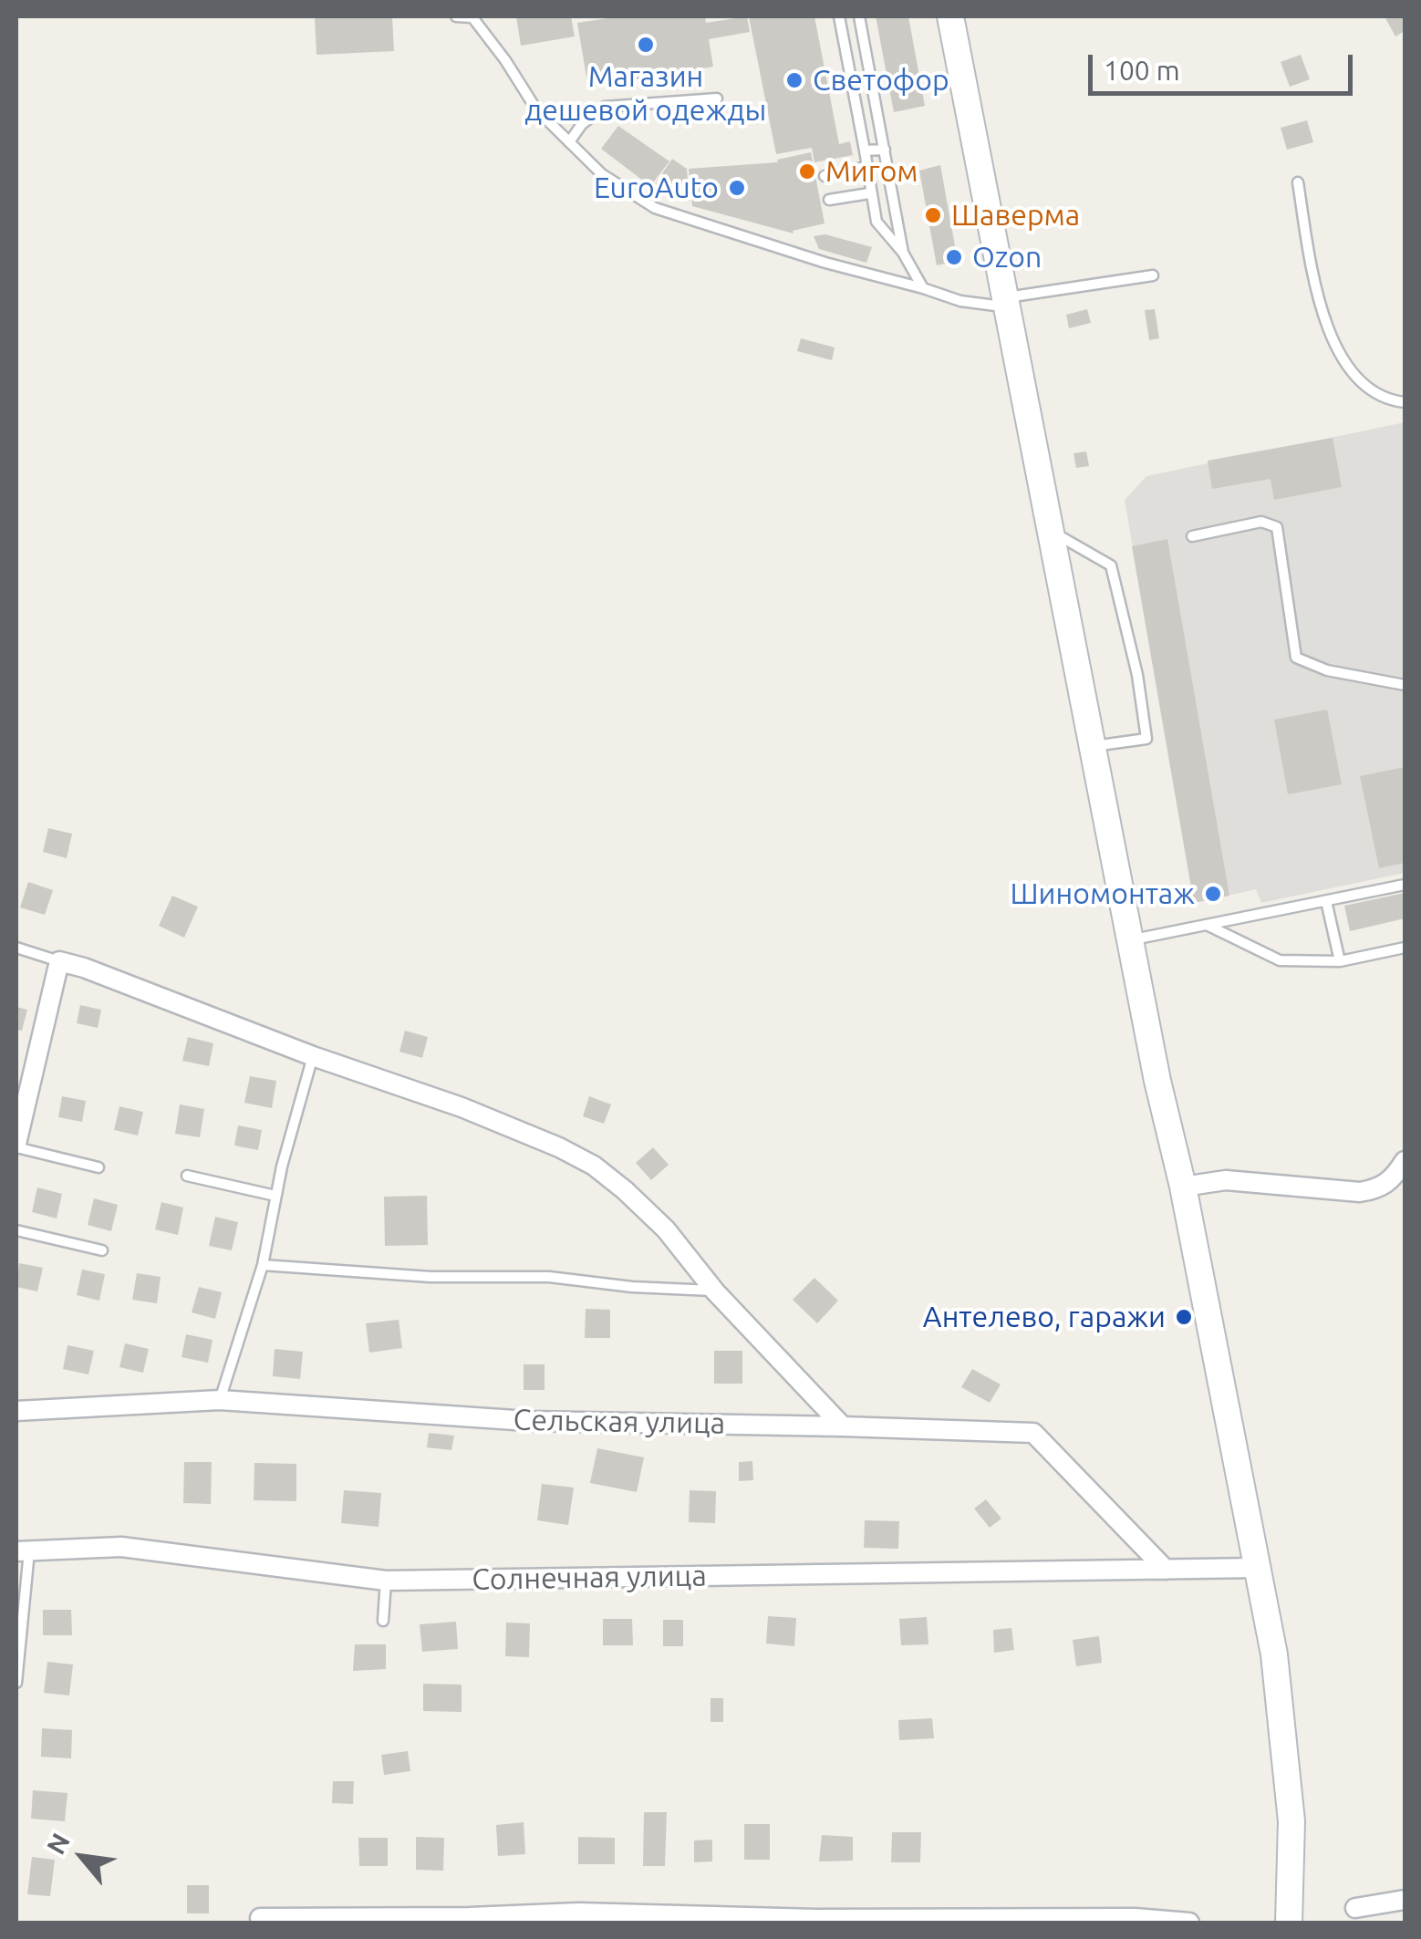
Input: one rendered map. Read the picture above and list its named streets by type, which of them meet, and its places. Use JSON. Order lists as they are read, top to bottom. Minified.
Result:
{"streets":{"street":["Сельская улица","Солнечная улица"]},"crossings":[["Сельская улица","Солнечная улица"]],"places":["Магазин дешевой одежды","Светофор","Мигом","EuroAuto","Шаверма","Ozon","Шиномонтаж","Антелево, гаражи"],"scale_bar":"100 m","north":"top left"}
